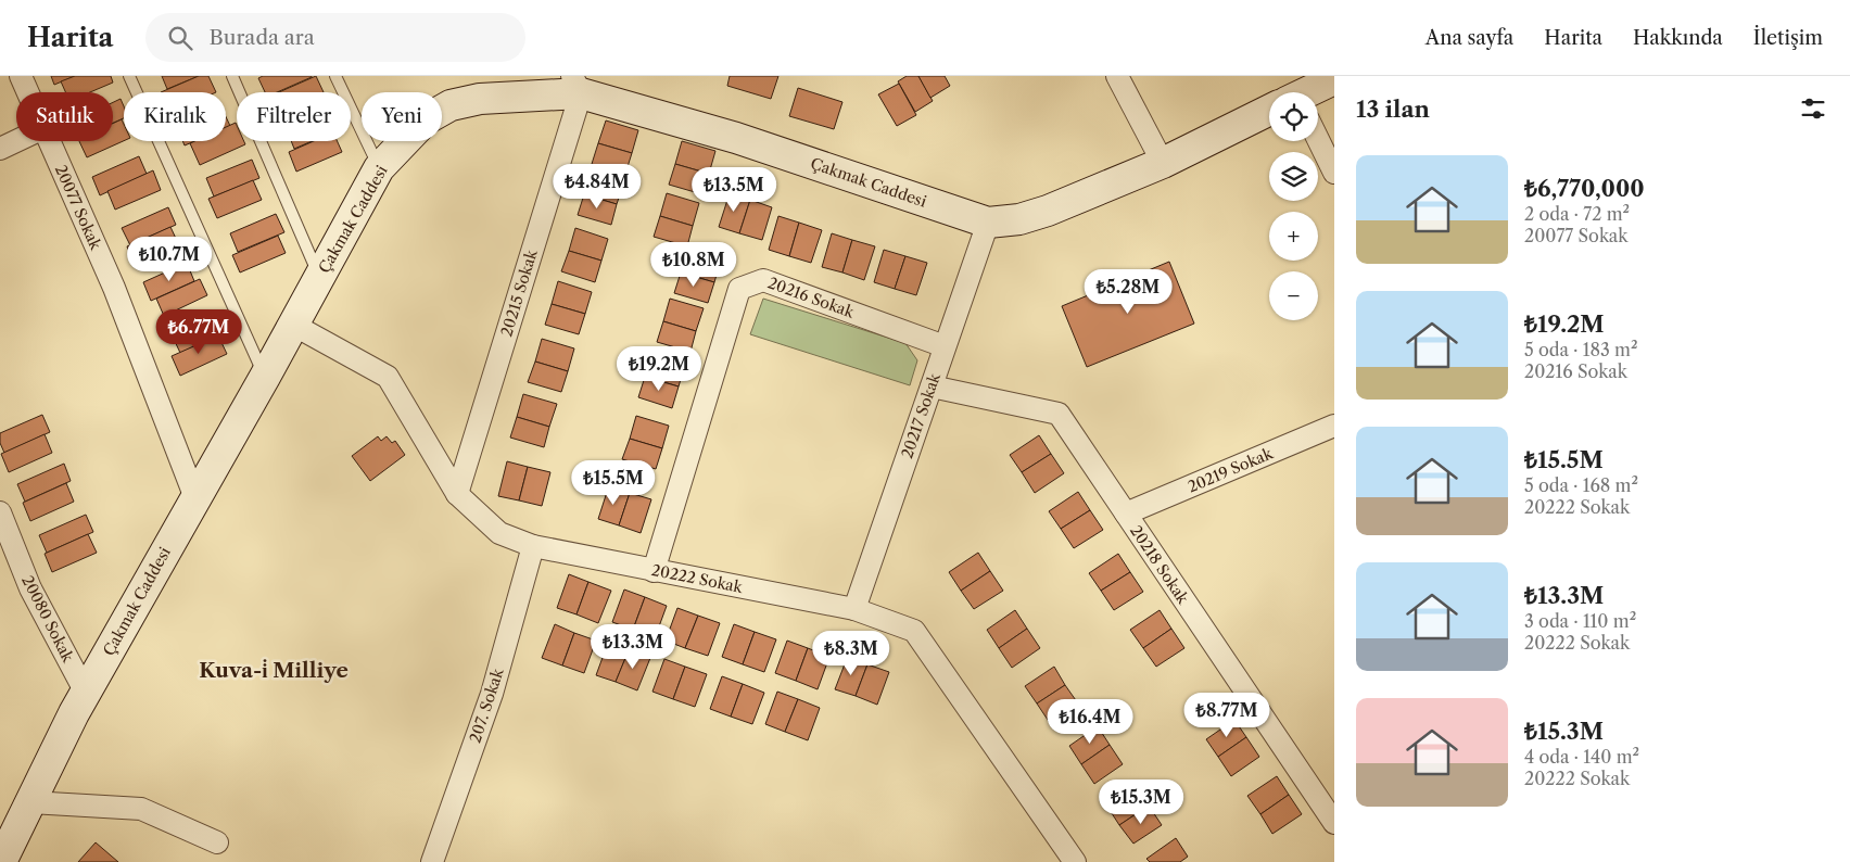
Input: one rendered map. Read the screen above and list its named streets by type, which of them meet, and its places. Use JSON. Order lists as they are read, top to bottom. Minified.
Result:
{"streets":{"main road":["Çakmak Caddesi"],"street":["20077 Sokak","20215 Sokak","20216 Sokak","20217 Sokak","20219 Sokak","20218 Sokak","20222 Sokak","20080 Sokak","207. Sokak"]},"crossings":[["Çakmak Caddesi","20077 Sokak"],["Çakmak Caddesi","20215 Sokak"],["Çakmak Caddesi","20217 Sokak"],["Çakmak Caddesi","20222 Sokak"],["Çakmak Caddesi","20080 Sokak"],["20215 Sokak","20222 Sokak"],["20216 Sokak","20217 Sokak"],["20216 Sokak","20222 Sokak"],["20217 Sokak","20218 Sokak"],["20217 Sokak","20222 Sokak"],["20219 Sokak","20218 Sokak"],["20222 Sokak","207. Sokak"]],"districts":["Kuva-i̇ Milliye"],"page":{"header":"Harita","search":"Burada ara","nav":["Ana sayfa","Harita","Hakkında","İletişim"],"heading":"13 ilan","map_buttons":["+","−"],"chip":["Satılık","Kiralık","Filtreler","Yeni"],"list":[{"name":"₺6,770,000","note":"2 oda · 72 m² · 20077 Sokak"},{"name":"₺19.2M","note":"5 oda · 183 m² · 20216 Sokak"},{"name":"₺15.5M","note":"5 oda · 168 m² · 20222 Sokak"},{"name":"₺13.3M","note":"3 oda · 110 m² · 20222 Sokak"},{"name":"₺15.3M","note":"4 oda · 140 m² · 20222 Sokak"}],"price":["₺4.84M","₺13.5M","₺10.7M","₺10.8M","₺5.28M","₺6.77M","₺19.2M","₺15.5M","₺13.3M","₺8.3M","₺8.77M","₺16.4M","₺15.3M"]}}
